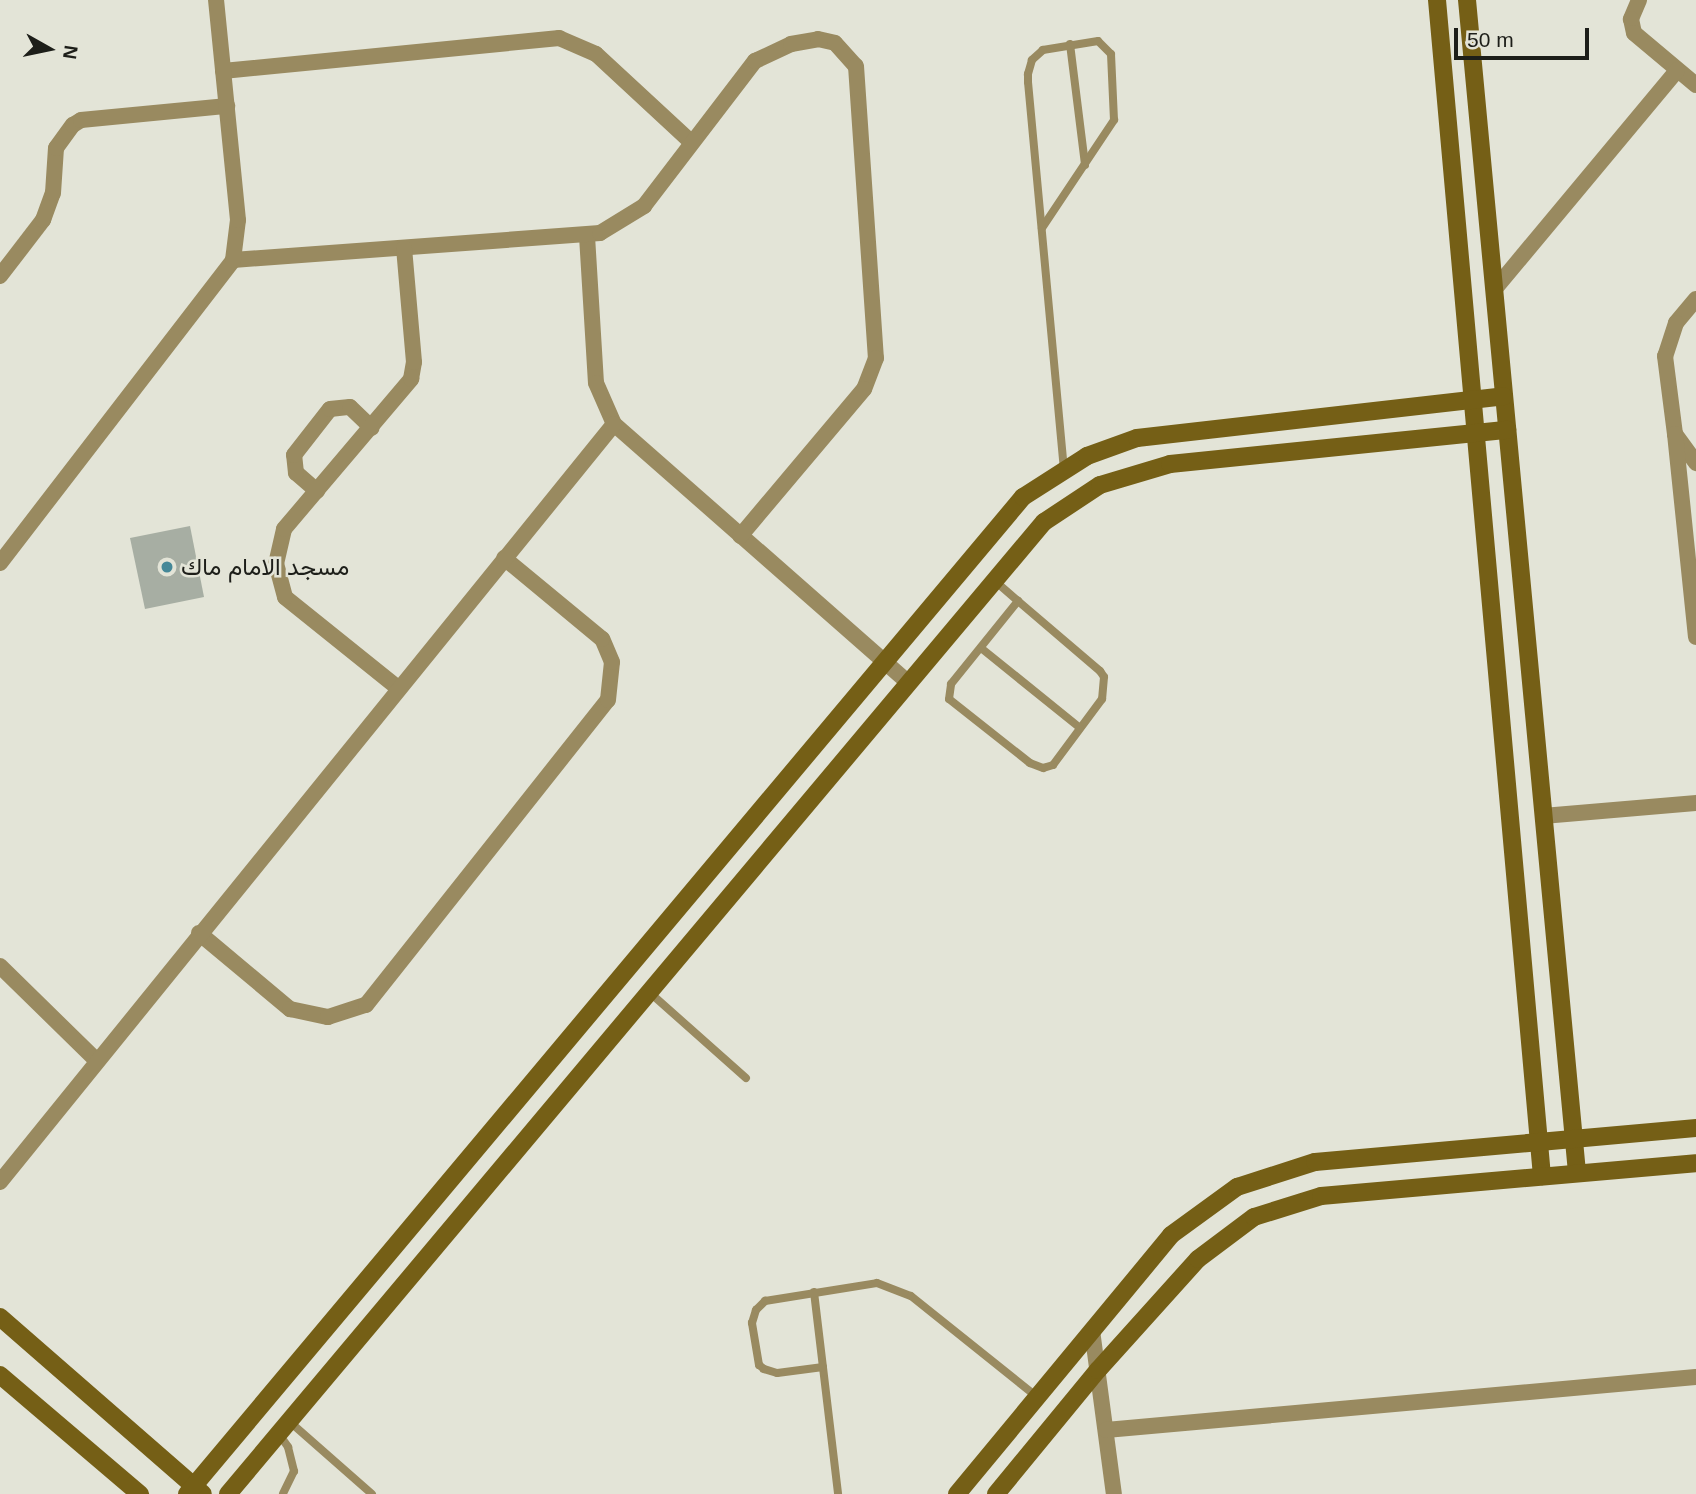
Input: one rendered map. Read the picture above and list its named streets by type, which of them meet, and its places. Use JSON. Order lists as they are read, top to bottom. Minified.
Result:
{"places":["مسجد الامام ماك"],"scale_bar":"50 m","north":"right"}
